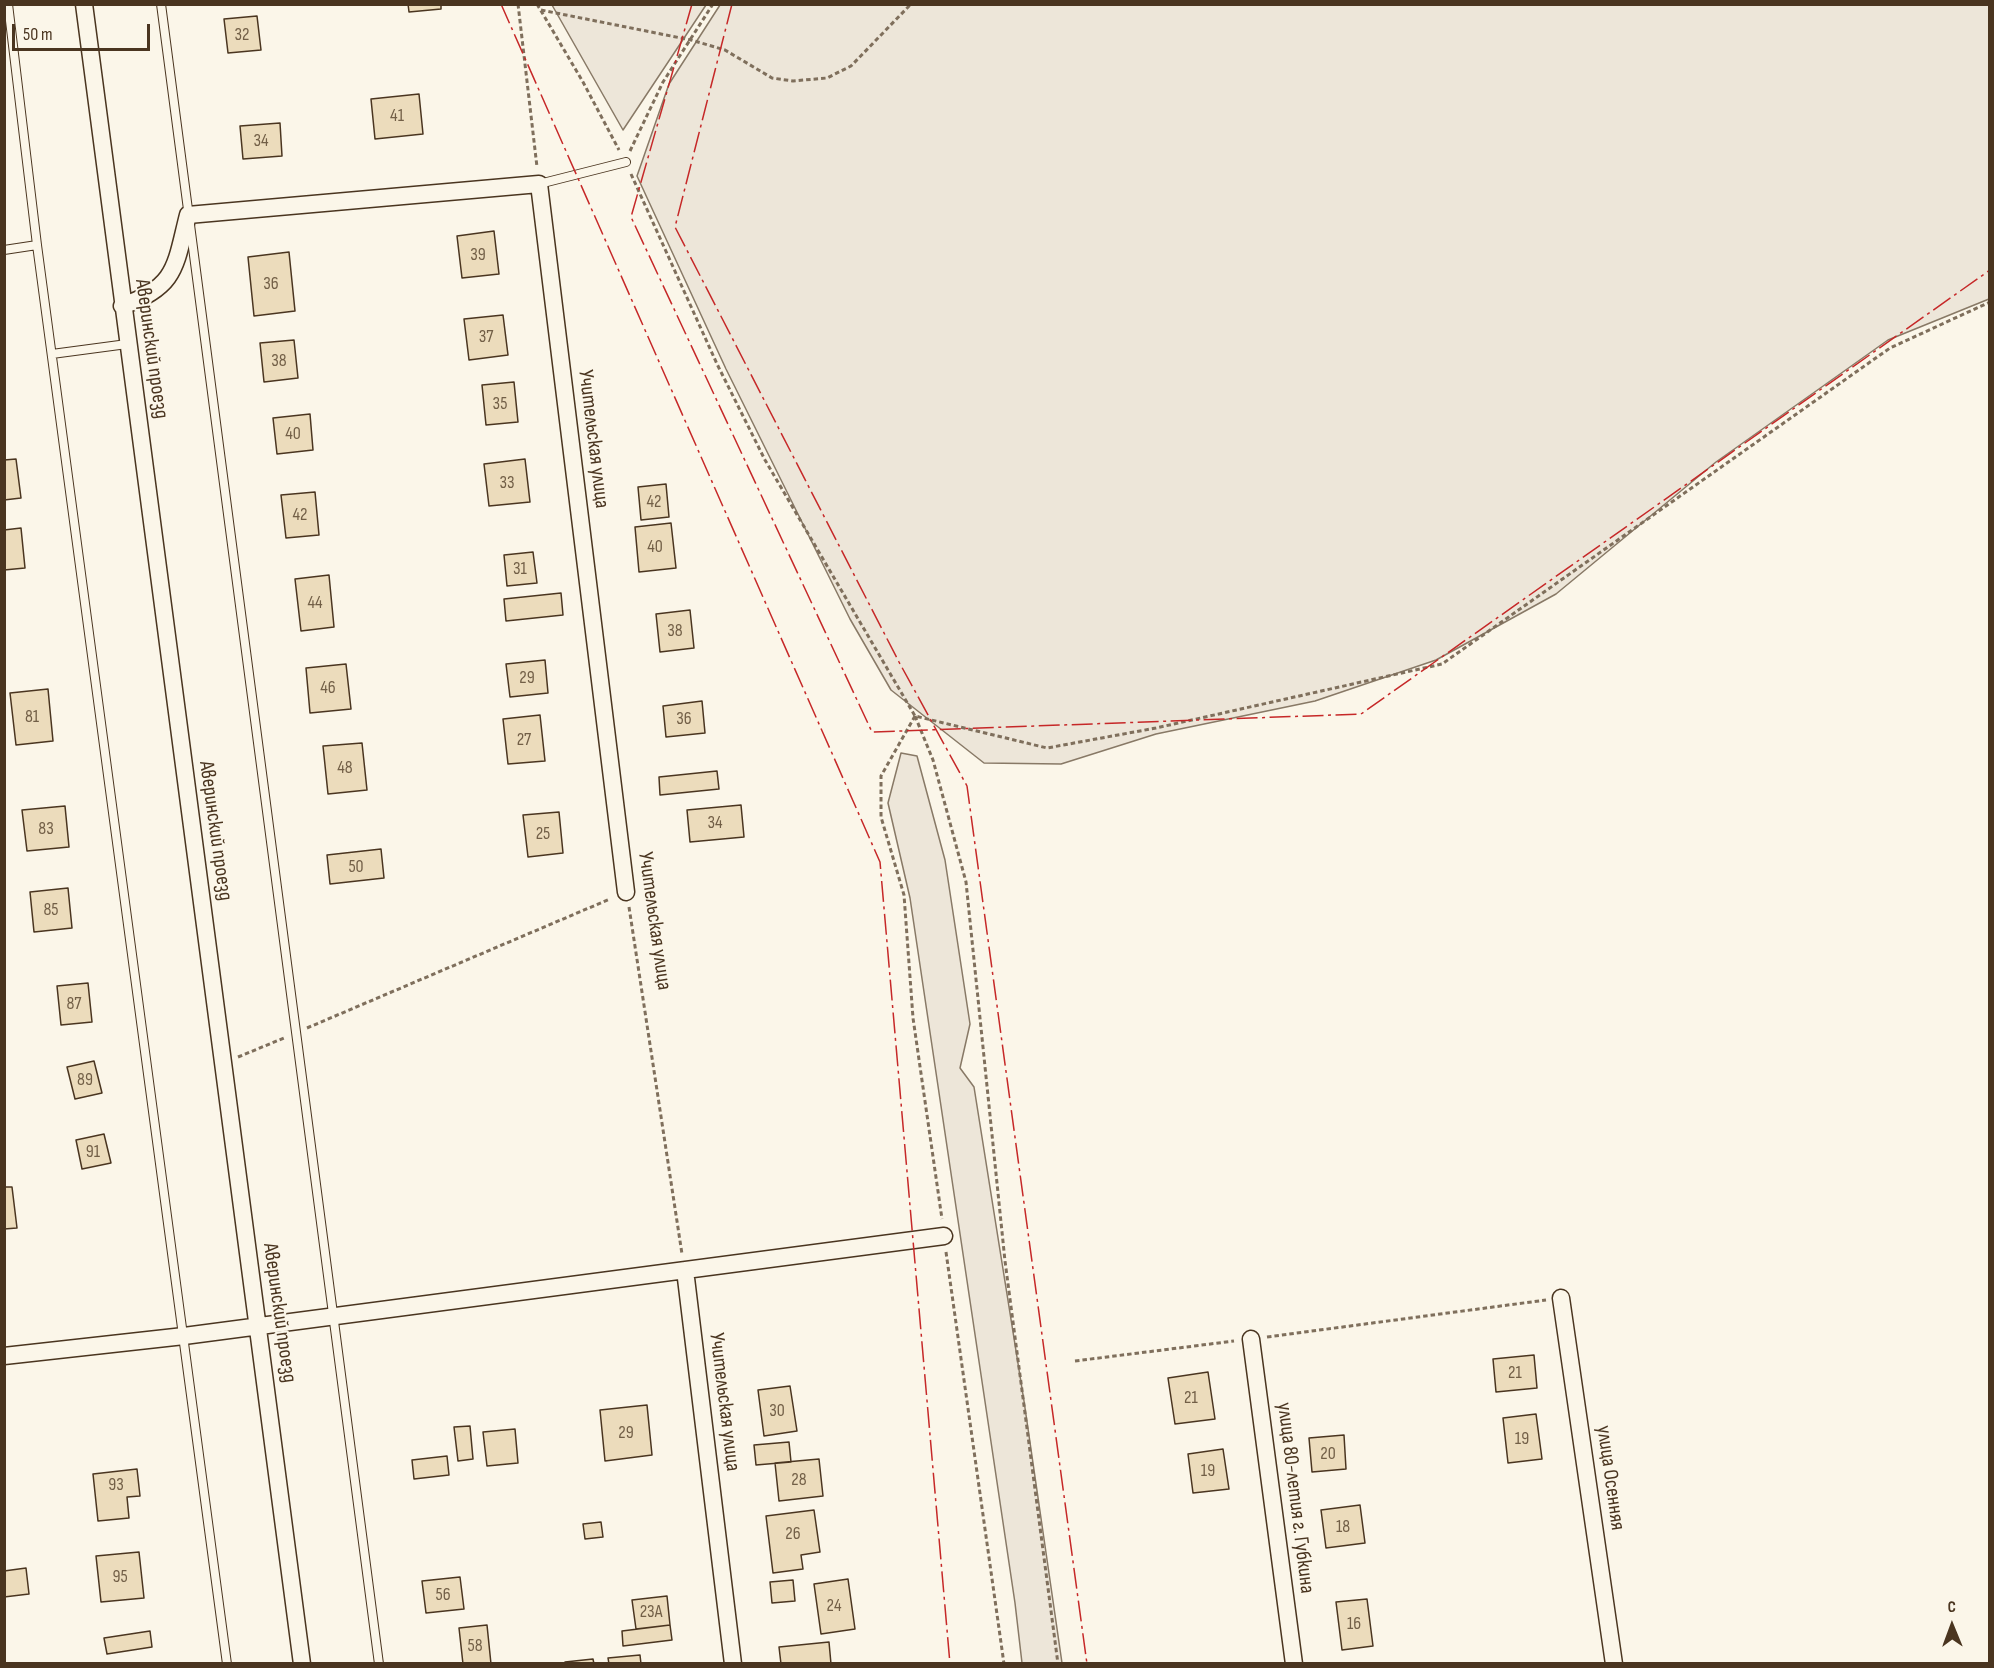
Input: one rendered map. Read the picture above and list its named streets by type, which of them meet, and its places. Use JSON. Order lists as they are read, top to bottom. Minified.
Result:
{"streets":{"street":["Аверинский проезд","Учительская улица","улица Осенняя","улица 80-летия г. Губкина"]},"house_numbers":["32","41","34","39","36","37","38","35","40","33","42","42","40","31","44","38","29","46","81","36","27","48","34","83","25","50","85","87","89","91","21","21","30","29","19","20","19","28","93","18","26","95","56","24","23А","16","58"],"scale_bar":"50 m","north":"top"}
